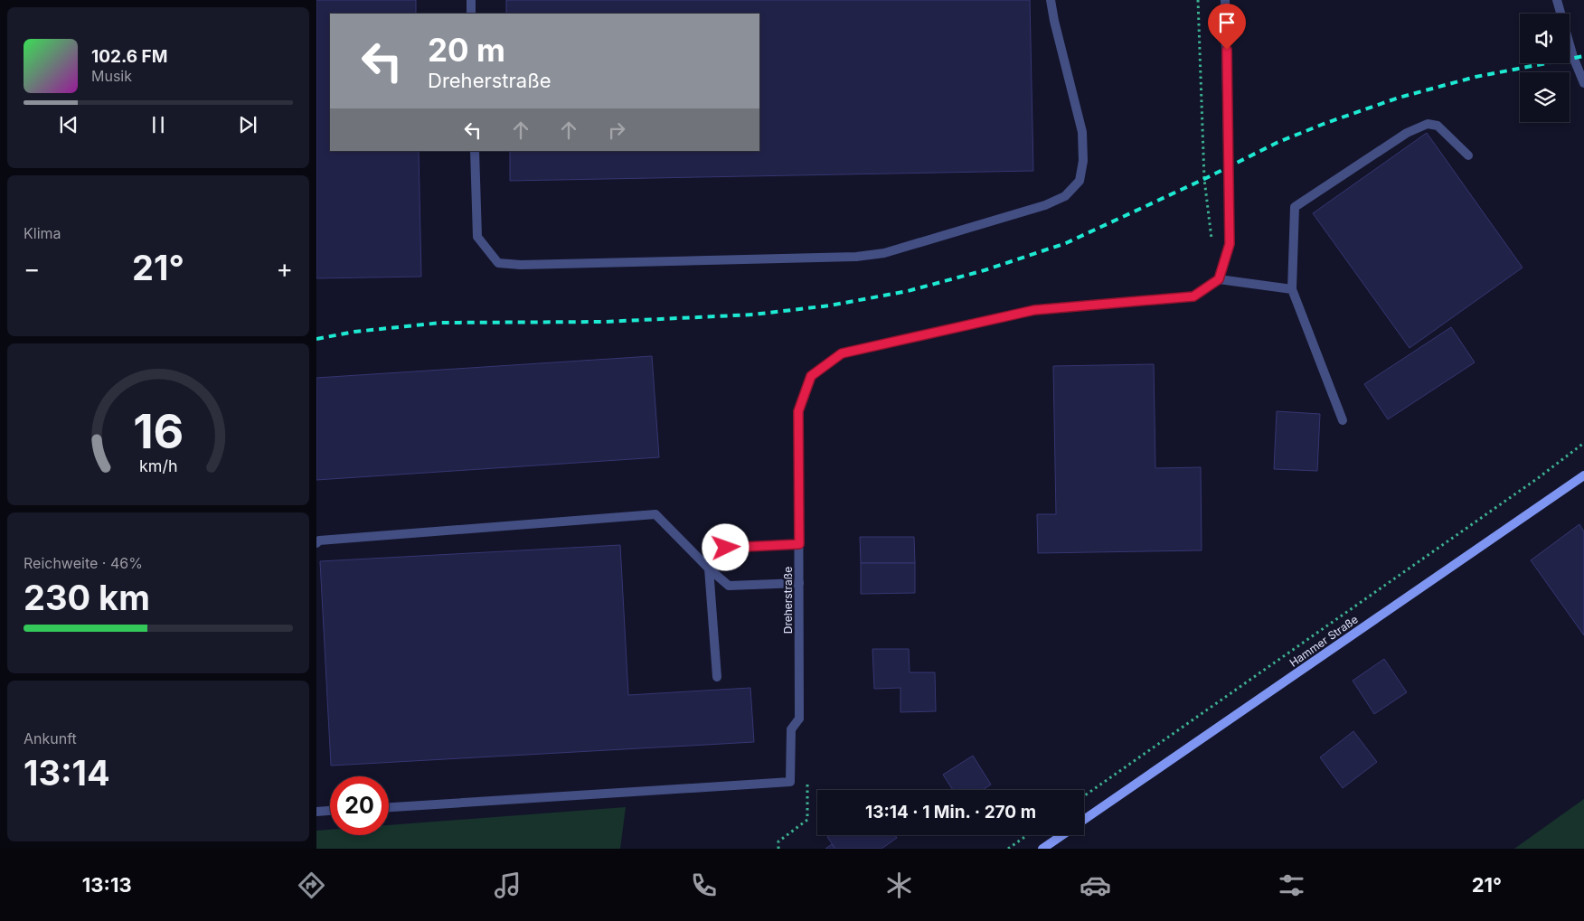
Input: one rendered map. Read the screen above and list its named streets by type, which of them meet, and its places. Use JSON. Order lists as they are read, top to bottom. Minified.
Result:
{"streets":{"main road":["Hammer Straße"],"street":["Dreherstraße"]},"page":{"turn":["20 m","Dreherstraße"],"song":["102.6 FM","Musik"],"tile":["Klima",["Reichweite · 46%","230 km"],["Ankunft","13:14"]],"heat":["−","21°","+"],"limit":"20","trip":"13:14 · 1 Min. · 270 m","tabs":["13:13","21°"],"gauge":["16","km/h"]}}
